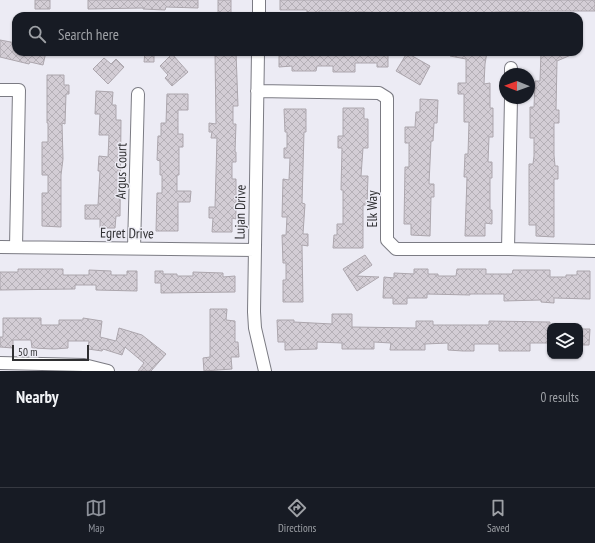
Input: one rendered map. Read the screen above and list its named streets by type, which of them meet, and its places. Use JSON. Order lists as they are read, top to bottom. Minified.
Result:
{"streets":{"street":["Argus Court","Elk Way","Lujan Drive","Egret Drive"]},"crossings":[["Argus Court","Egret Drive"],["Elk Way","Lujan Drive"],["Lujan Drive","Egret Drive"]],"scale_bar":"50 m","north":"left","page":{"search":"Search here","scale":"50 m","heading":["Nearby","0 results"],"nav":["Map","Directions","Saved"]}}
